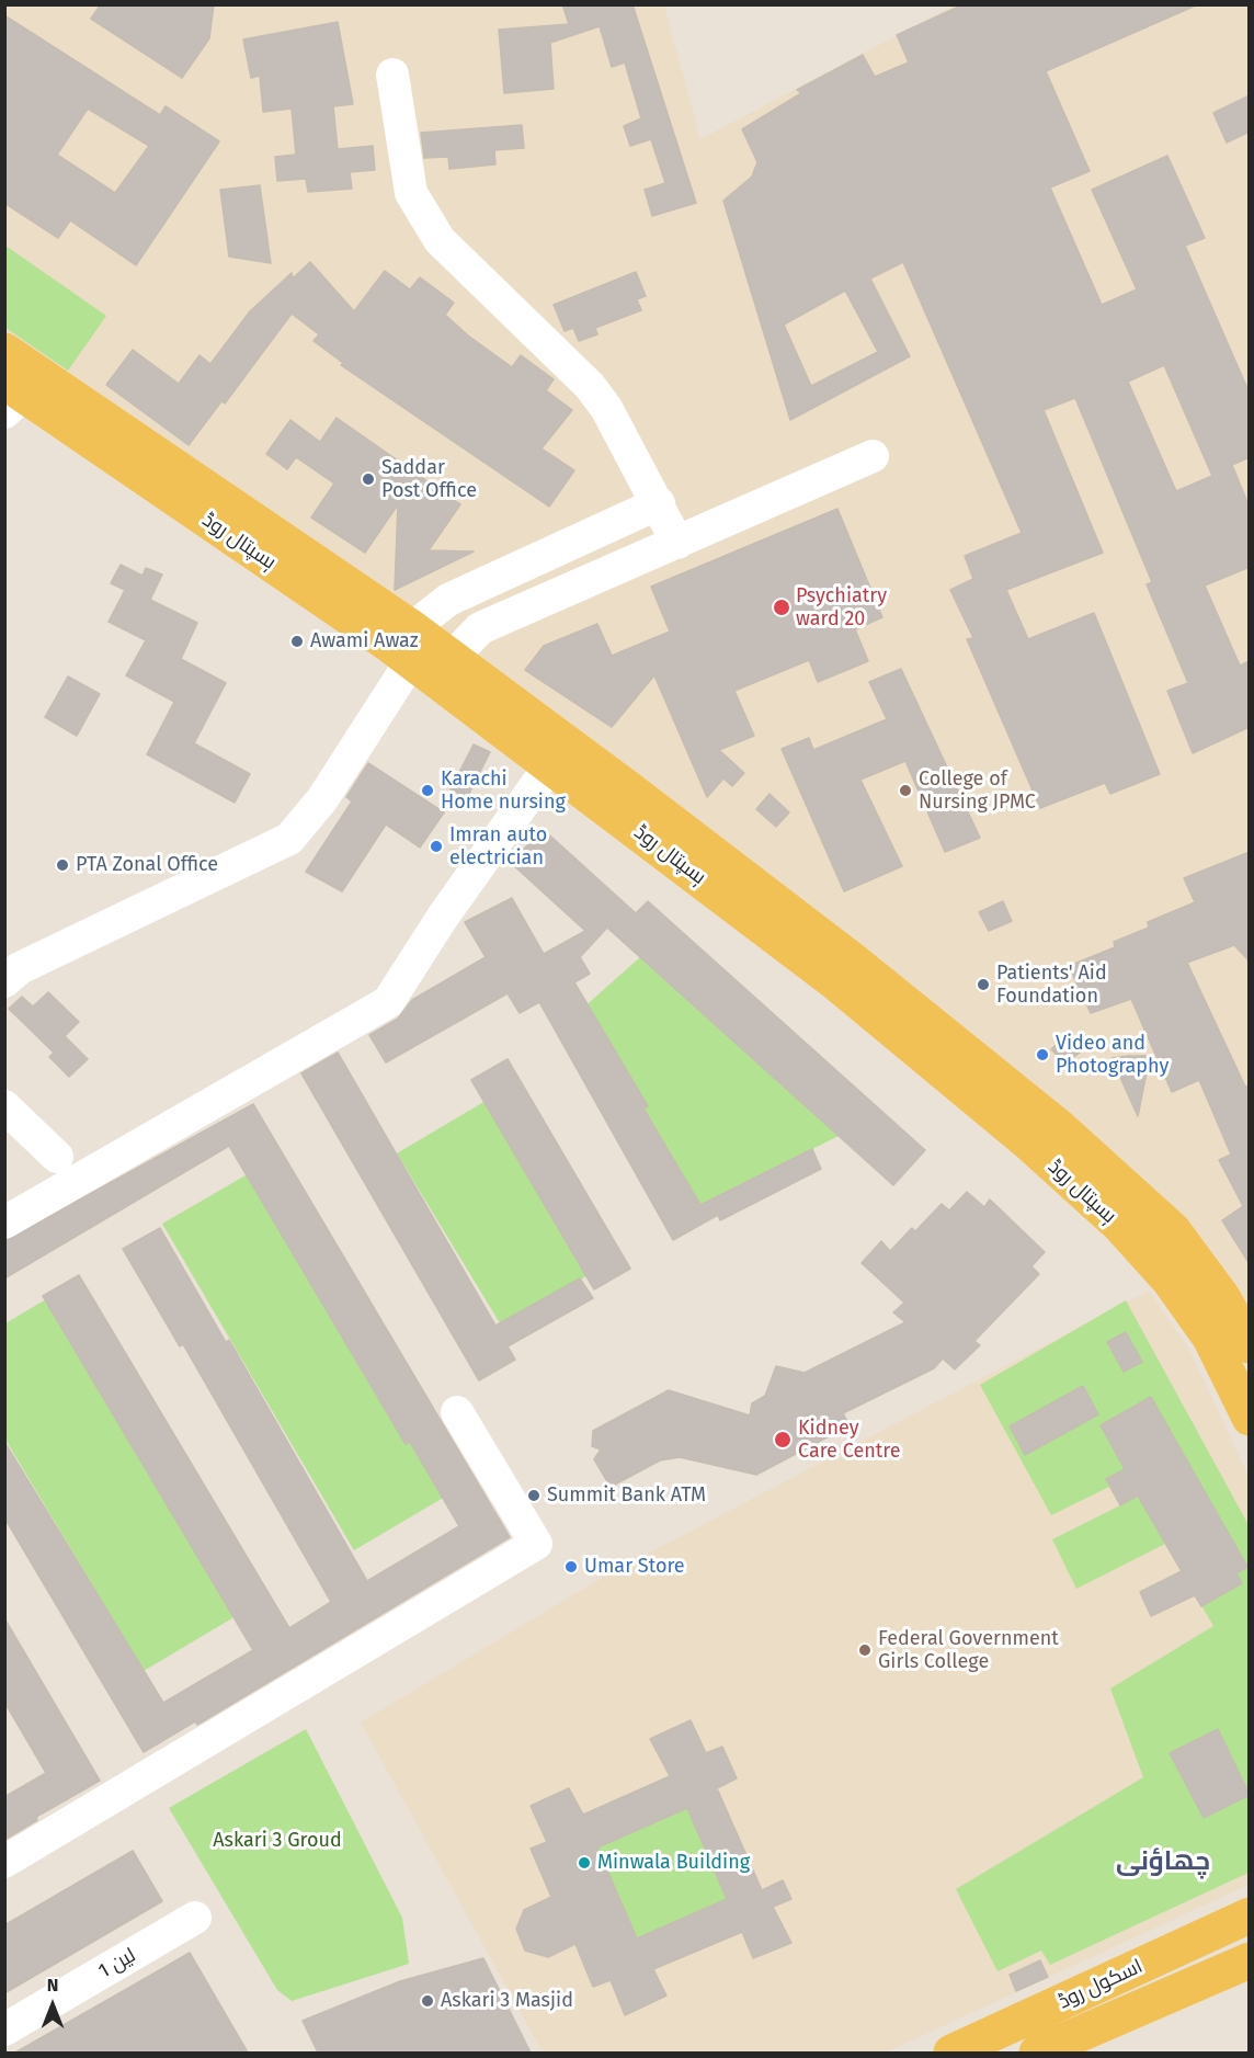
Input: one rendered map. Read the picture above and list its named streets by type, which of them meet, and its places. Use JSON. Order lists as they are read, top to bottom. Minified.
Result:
{"streets":{"main road":["ہسپتال روڈ","اسکول روڈ"],"street":["لین 1"]},"districts":["چھاؤنی"],"parks":["Askari 3 Groud"],"places":["Saddar Post Office","Psychiatry ward 20","Awami Awaz","Karachi Home nursing","College of Nursing JPMC","Imran auto electrician","PTA Zonal Office","Patients' Aid Foundation","Video and Photography","Kidney Care Centre","Summit Bank ATM","Umar Store","Federal Government Girls College","Minwala Building","Askari 3 Masjid"],"north":"top"}
